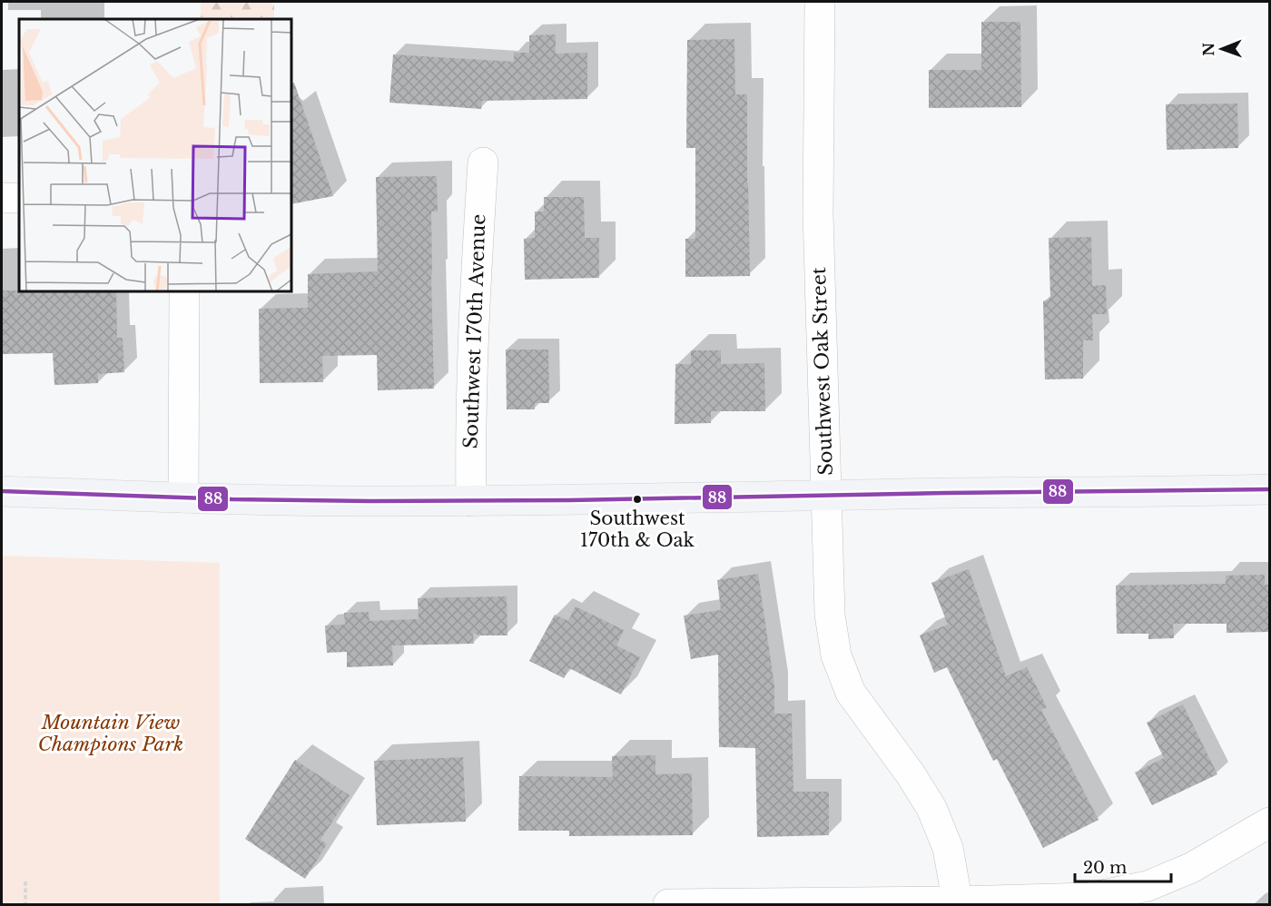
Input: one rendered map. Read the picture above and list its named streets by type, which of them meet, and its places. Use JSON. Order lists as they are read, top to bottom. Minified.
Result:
{"streets":{"street":["Southwest 170th Avenue","Southwest Oak Street"]},"parks":["Mountain View Champions Park"],"places":["Southwest 170th & Oak"],"lines":["transit line 88"],"scale_bar":"20 m","north":"left"}
